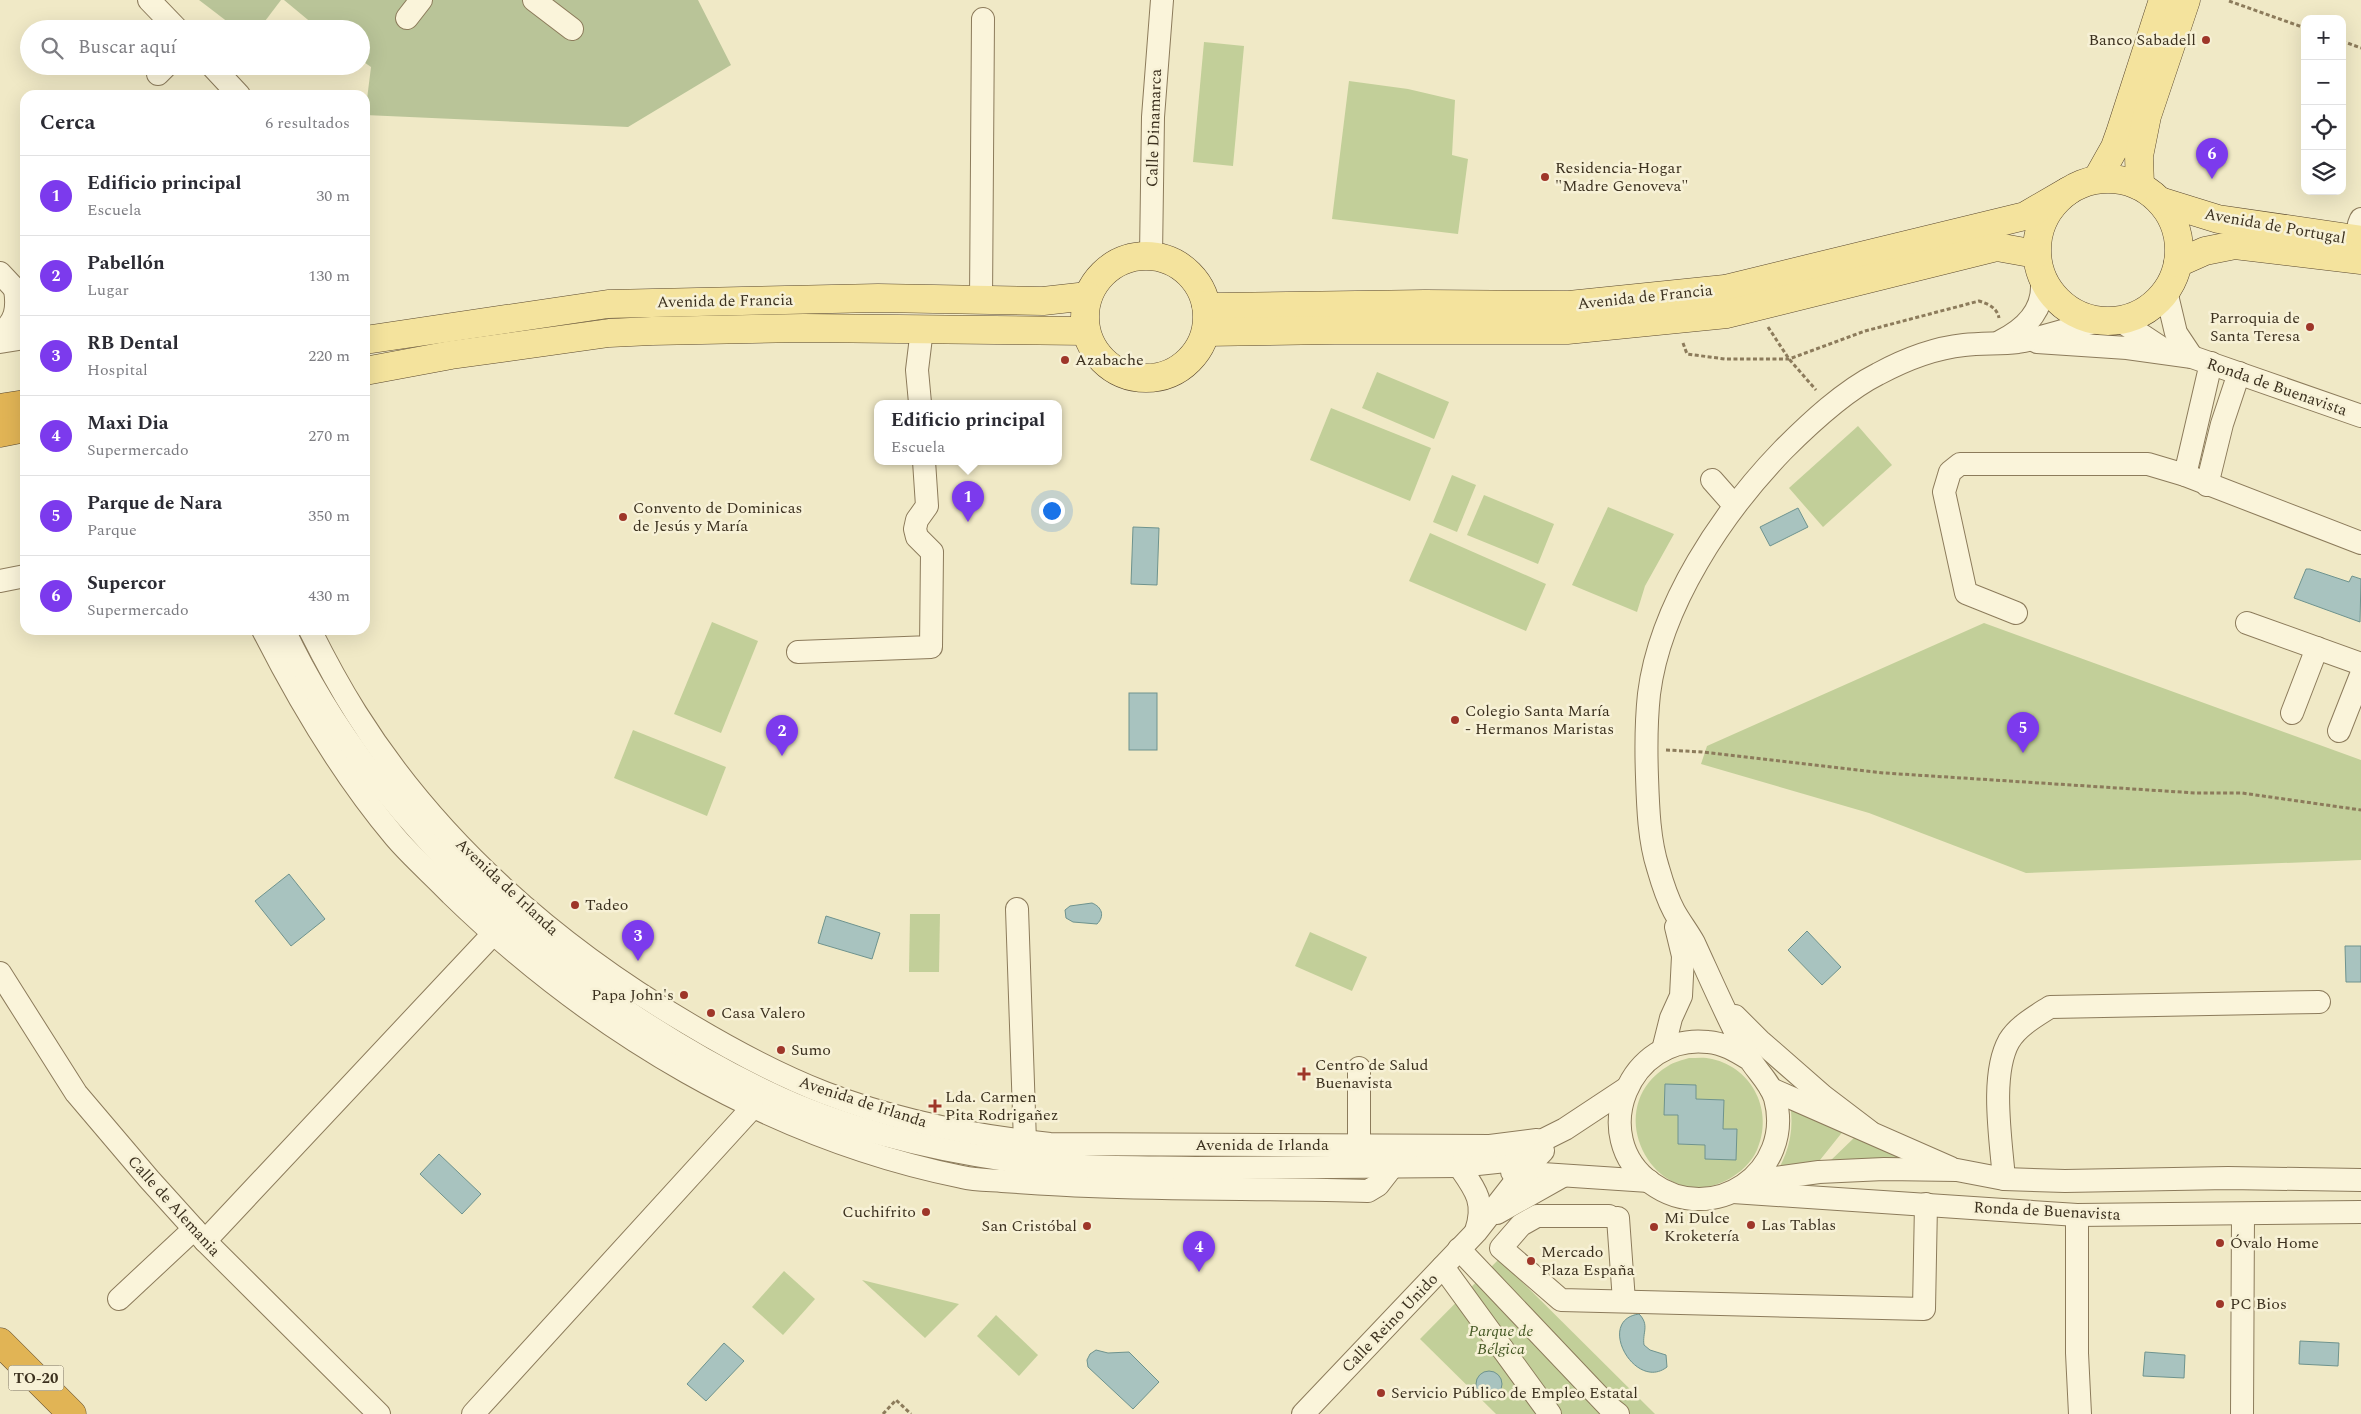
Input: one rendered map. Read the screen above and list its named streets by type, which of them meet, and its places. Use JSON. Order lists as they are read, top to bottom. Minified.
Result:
{"streets":{"highway":["TO-20"],"main road":["Avenida de Portugal","Avenida de Francia"],"street":["Calle Dinamarca","Ronda de Buenavista","Avenida de Irlanda","Calle de Alemania","Calle Reino Unido"]},"crossings":[["Calle Dinamarca","Avenida de Francia"],["Avenida de Portugal","Avenida de Francia"],["Avenida de Portugal","Ronda de Buenavista"],["Avenida de Francia","Ronda de Buenavista"],["Ronda de Buenavista","Avenida de Irlanda"],["Avenida de Irlanda","Calle Reino Unido"]],"parks":["Parque de Bélgica"],"places":{"other":["Banco Sabadell","Residencia-Hogar \"Madre Genoveva\"","Parroquia de Santa Teresa","Azabache","Convento de Dominicas de Jesús y María","Colegio Santa María - Hermanos Maristas","Tadeo","Papa John's","Casa Valero","Sumo","Cuchifrito","Las Tablas","San Cristóbal","Mi Dulce Kroketería","Óvalo Home","Mercado Plaza España","PC Bios","Servicio Público de Empleo Estatal"],"health":["Centro de Salud Buenavista","Lda. Carmen Pita Rodrigañez"]},"page":{"map_buttons":["+","−"],"search":"Buscar aquí","heading":["Cerca","6 resultados"],"pins":["6","1","5","2","3","4"],"list":[{"mark":"1","name":"Edificio principal","note":"Escuela","value":"30 m"},{"mark":"2","name":"Pabellón","note":"Lugar","value":"130 m"},{"mark":"3","name":"RB Dental","note":"Hospital","value":"220 m"},{"mark":"4","name":"Maxi Dia","note":"Supermercado","value":"270 m"},{"mark":"5","name":"Parque de Nara","note":"Parque","value":"350 m"},{"mark":"6","name":"Supercor","note":"Supermercado","value":"430 m"}],"popup":["Edificio principal","Escuela"]}}
